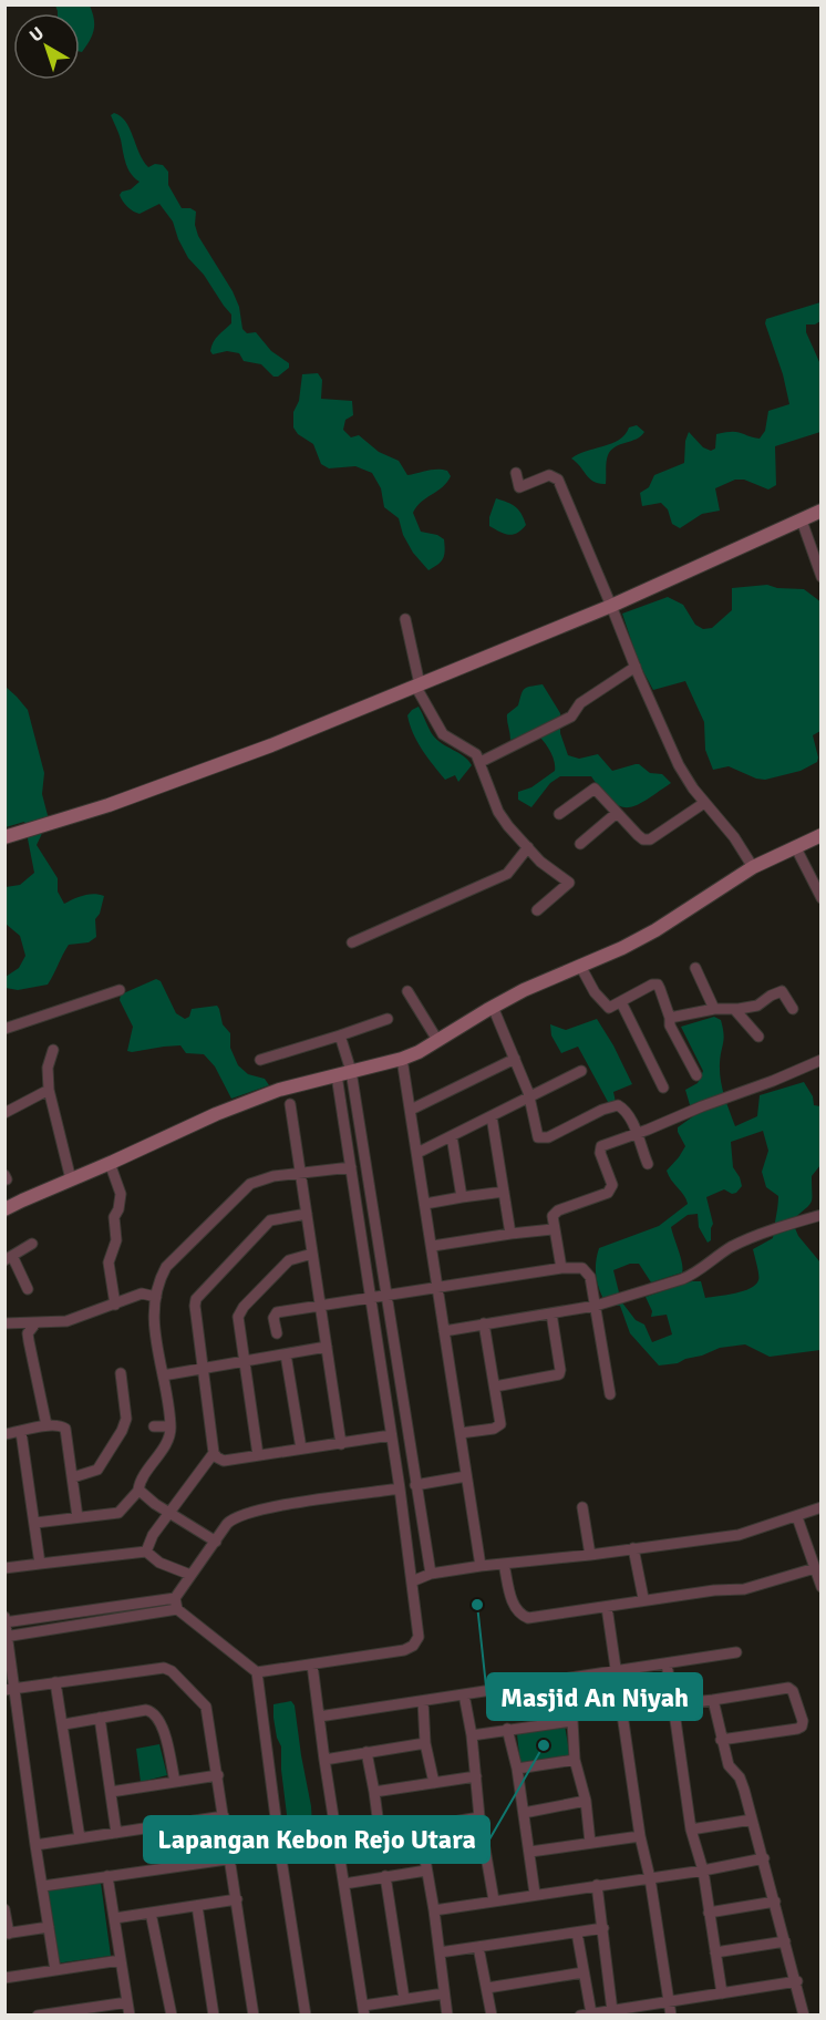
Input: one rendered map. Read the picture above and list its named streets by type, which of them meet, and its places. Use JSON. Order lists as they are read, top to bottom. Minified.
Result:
{"places":["Masjid An Niyah","Lapangan Kebon Rejo Utara"],"north":"top left"}
